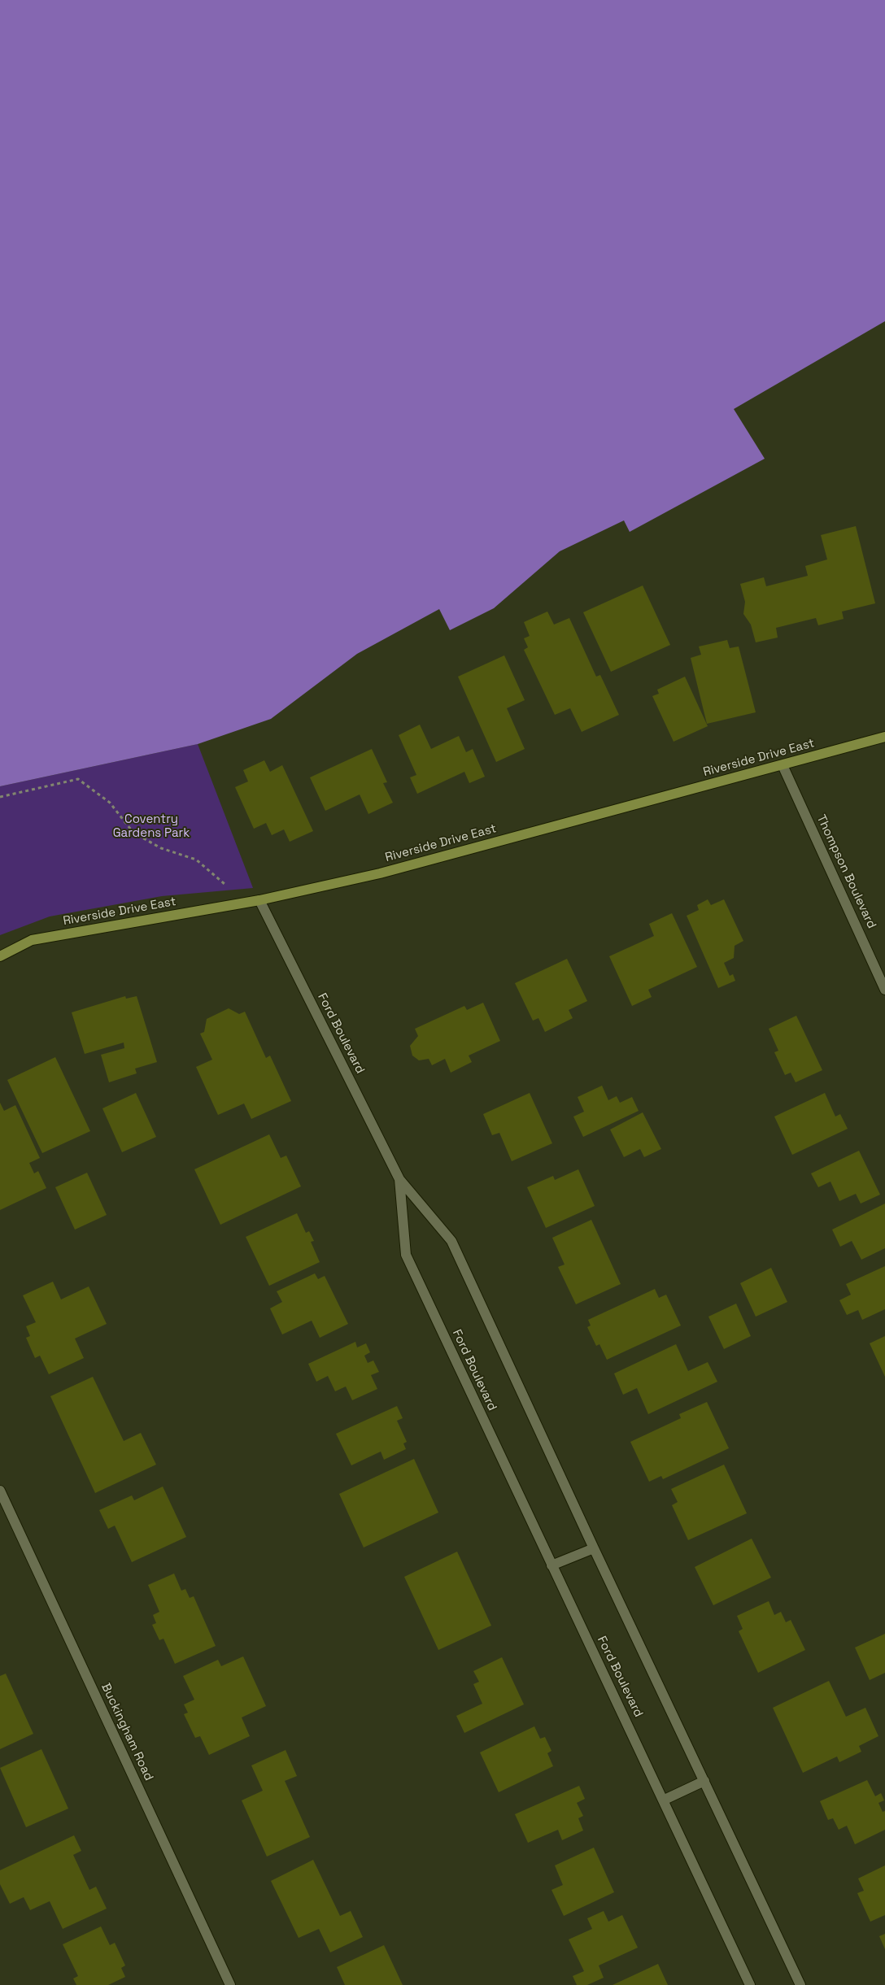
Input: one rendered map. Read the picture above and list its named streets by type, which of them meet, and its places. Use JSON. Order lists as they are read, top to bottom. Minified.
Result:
{"streets":{"main road":["Riverside Drive East"],"street":["Thompson Boulevard","Ford Boulevard","Buckingham Road"]},"crossings":[["Riverside Drive East","Thompson Boulevard"],["Riverside Drive East","Ford Boulevard"]],"parks":["Coventry Gardens Park"]}
